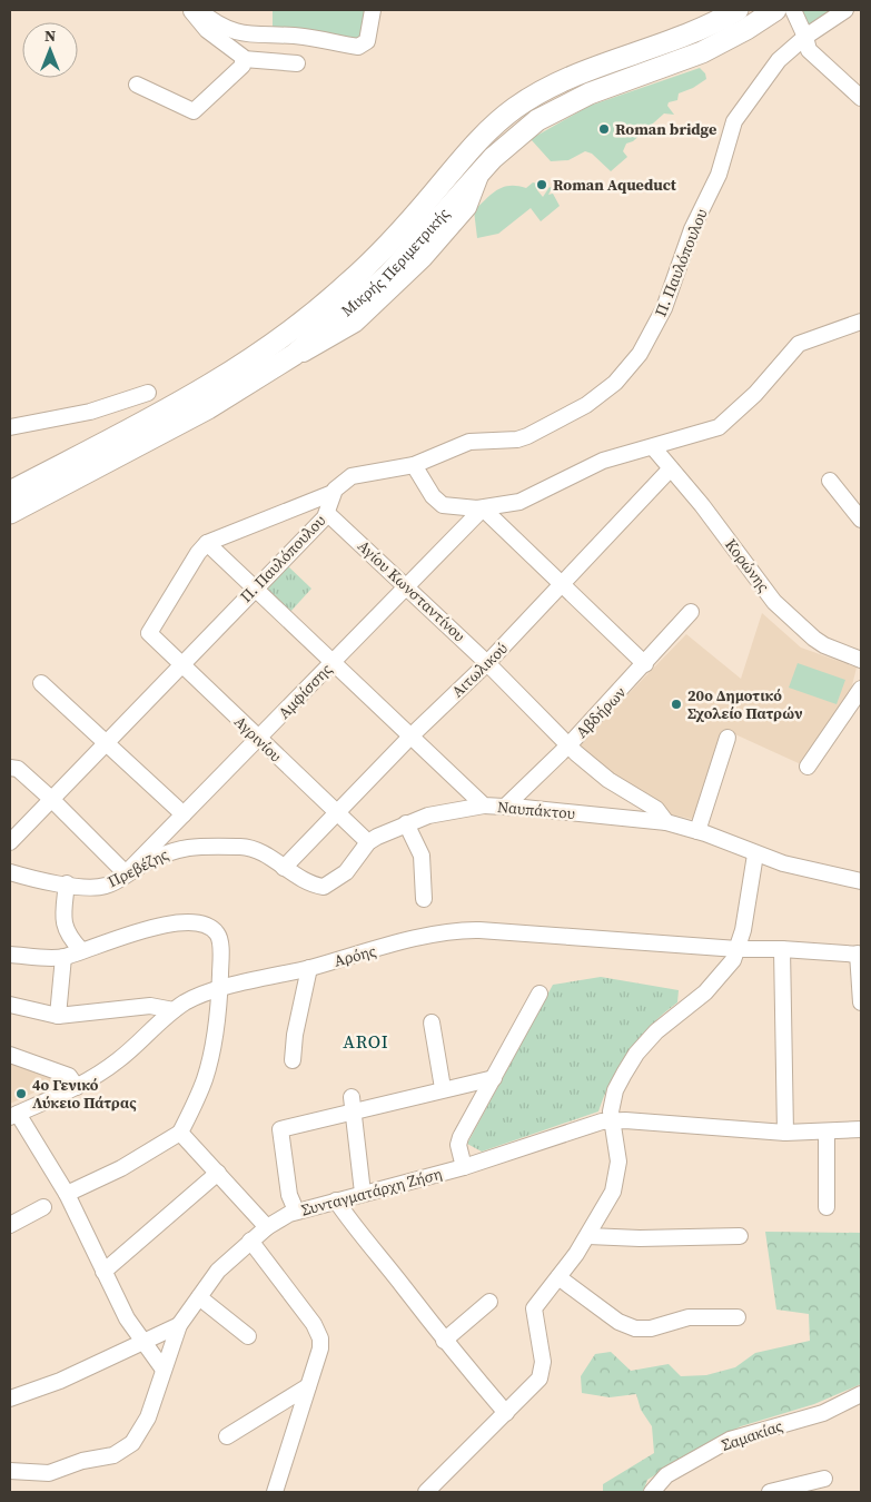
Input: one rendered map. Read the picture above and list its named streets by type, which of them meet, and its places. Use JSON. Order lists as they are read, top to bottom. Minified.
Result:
{"streets":{"main road":["Μικρής Περιμετρικής"],"street":["Π. Παυλόπουλου","Κορώνης","Αγίου Κωνσταντίνου","Αιτωλικού","Αμφίσσης","Αβδήρων","Αγρινίου","Ναυπάκτου","Πρεβέζης","Αρόης","Συνταγματάρχη Ζήση","Σαμακίας"]},"crossings":[["Π. Παυλόπουλου","Αγίου Κωνσταντίνου"],["Π. Παυλόπουλου","Αγρινίου"],["Π. Παυλόπουλου","Ναυπάκτου"],["Κορώνης","Αιτωλικού"],["Αγίου Κωνσταντίνου","Αιτωλικού"],["Αγίου Κωνσταντίνου","Αμφίσσης"],["Αγίου Κωνσταντίνου","Αβδήρων"],["Αγίου Κωνσταντίνου","Ναυπάκτου"],["Αιτωλικού","Αγρινίου"],["Αιτωλικού","Ναυπάκτου"],["Αιτωλικού","Πρεβέζης"],["Αμφίσσης","Αγρινίου"],["Αμφίσσης","Ναυπάκτου"],["Αμφίσσης","Πρεβέζης"],["Αβδήρων","Ναυπάκτου"],["Αγρινίου","Ναυπάκτου"],["Αγρινίου","Πρεβέζης"]],"districts":["AROI"],"places":["Roman bridge","Roman Aqueduct","20ο Δημοτικό Σχολείο Πατρών","4ο Γενικό Λύκειο Πάτρας"],"north":"top"}
